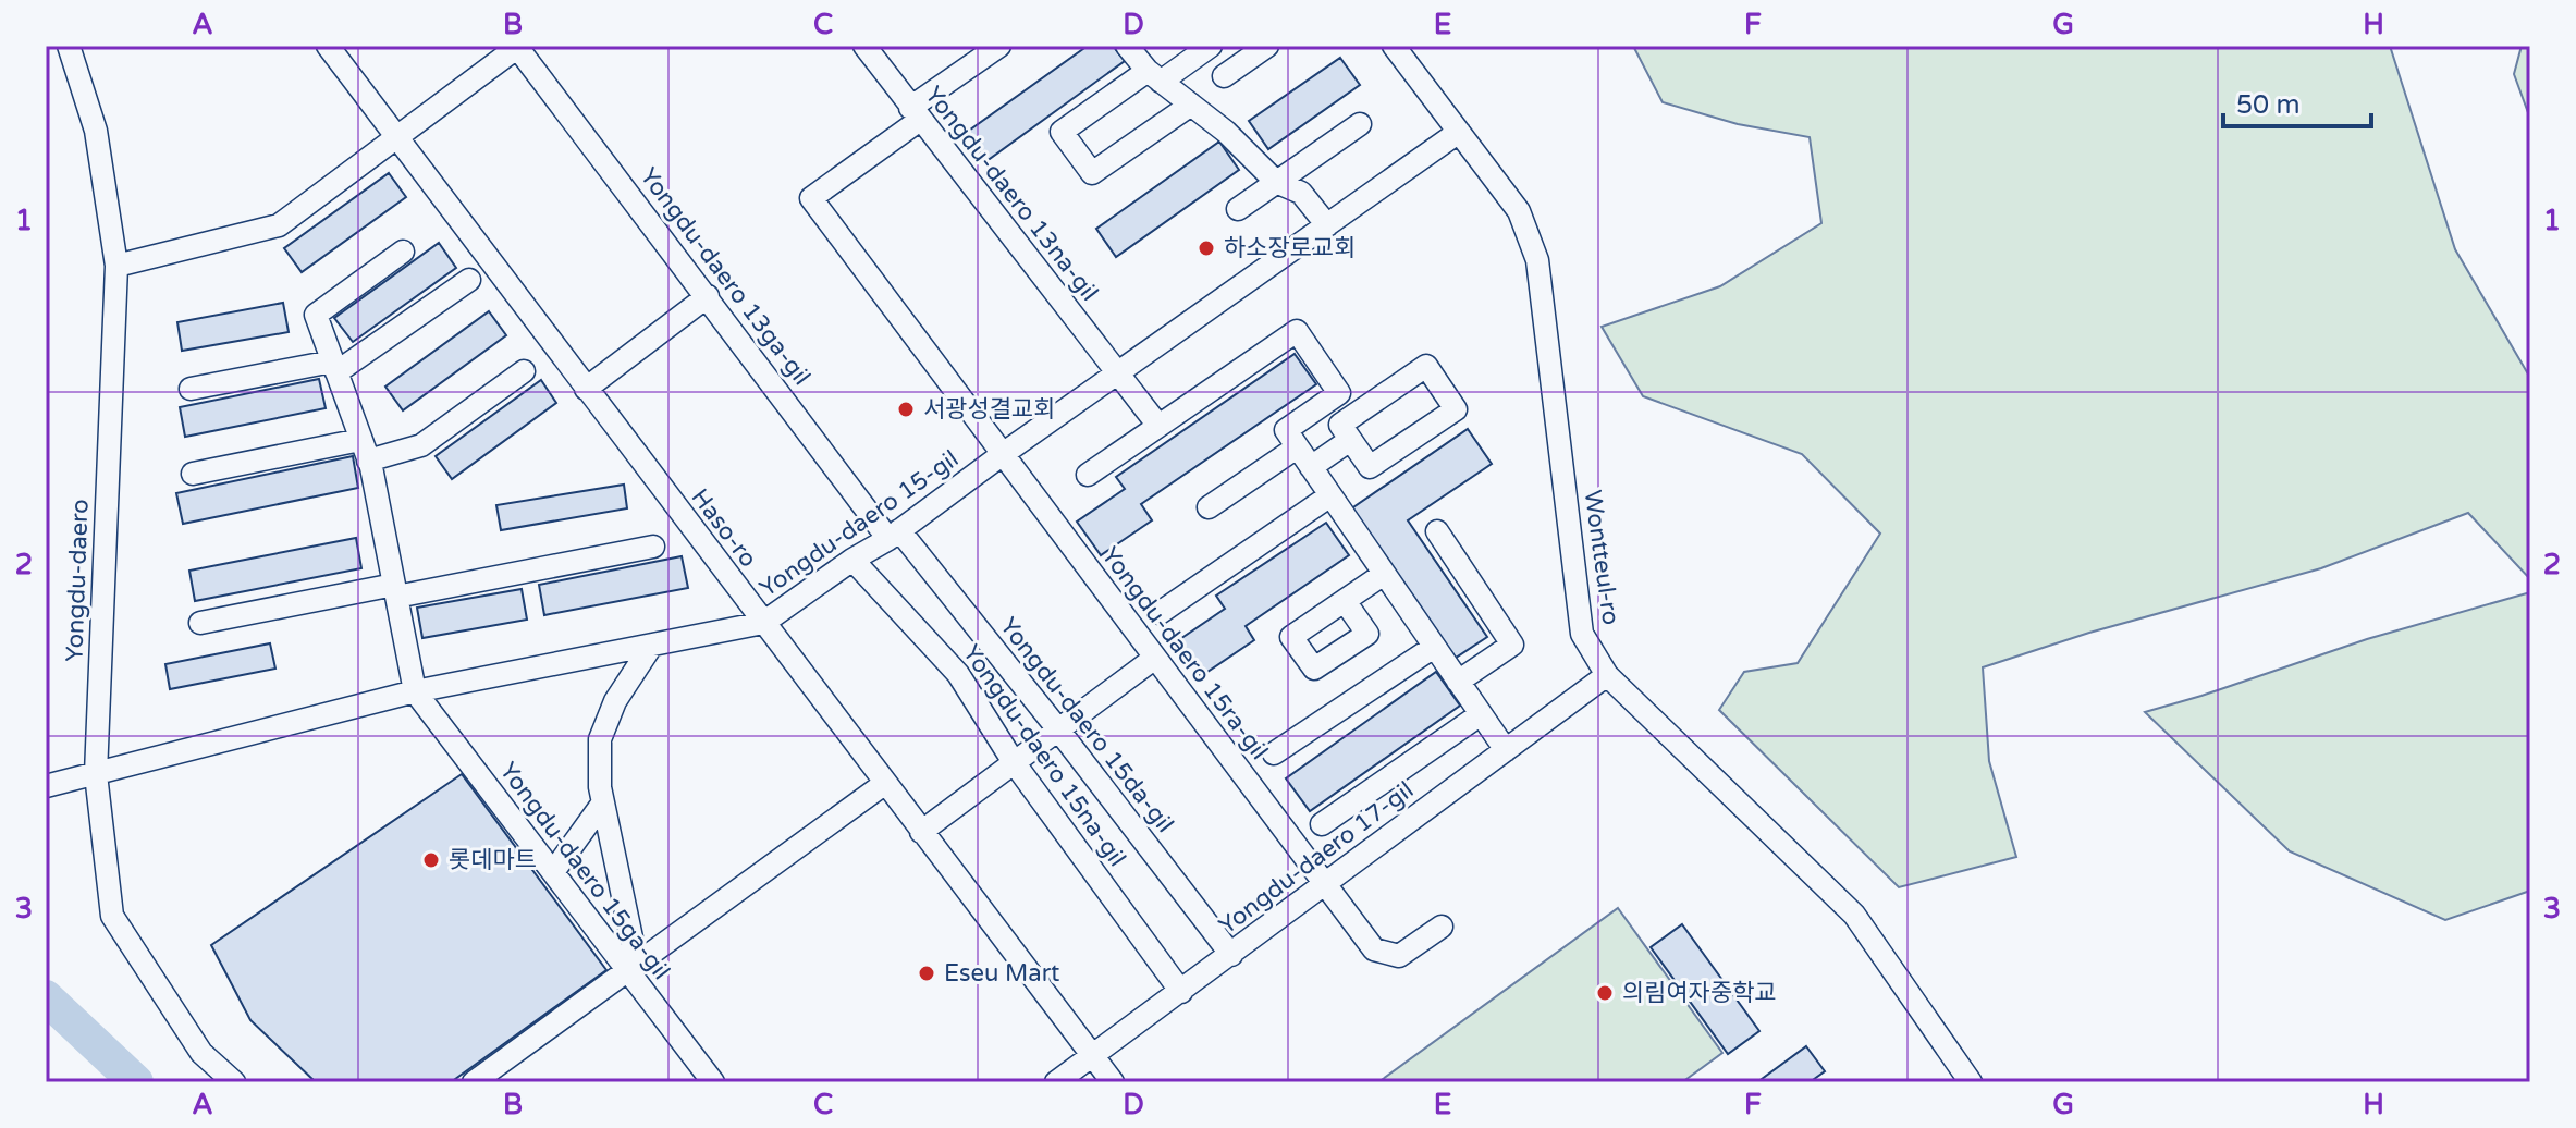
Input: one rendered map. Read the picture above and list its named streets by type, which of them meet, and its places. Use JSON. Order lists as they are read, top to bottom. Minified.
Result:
{"streets":{"street":["Yongdu-daero 13na-gil","Yongdu-daero 13ga-gil","Yongdu-daero 15-gil","Haso-ro","Wontteul-ro","Yongdu-daero","Yongdu-daero 15ra-gil","Yongdu-daero 15da-gil","Yongdu-daero 15na-gil","Yongdu-daero 17-gil","Yongdu-daero 15ga-gil"]},"crossings":[["Yongdu-daero 13na-gil","Yongdu-daero 15-gil"],["Yongdu-daero 13na-gil","Yongdu-daero 15ra-gil"],["Yongdu-daero 13ga-gil","Yongdu-daero 15-gil"],["Yongdu-daero 13ga-gil","Yongdu-daero 15da-gil"],["Yongdu-daero 15-gil","Haso-ro"],["Yongdu-daero 15-gil","Wontteul-ro"],["Yongdu-daero 15-gil","Yongdu-daero"],["Yongdu-daero 15-gil","Yongdu-daero 15ra-gil"],["Yongdu-daero 15-gil","Yongdu-daero 15da-gil"],["Yongdu-daero 15-gil","Yongdu-daero 15na-gil"],["Yongdu-daero 15-gil","Yongdu-daero 15ga-gil"],["Haso-ro","Yongdu-daero 17-gil"],["Wontteul-ro","Yongdu-daero 17-gil"],["Yongdu-daero 15ra-gil","Yongdu-daero 17-gil"],["Yongdu-daero 15da-gil","Yongdu-daero 17-gil"],["Yongdu-daero 15na-gil","Yongdu-daero 17-gil"]],"places":["하소장로교회","서광성결교회","롯데마트","Eseu Mart","의림여자중학교"],"scale_bar":"50 m","grid":{"columns":["A","B","C","D","E","F","G","H"],"rows":["1","2","3"]}}
